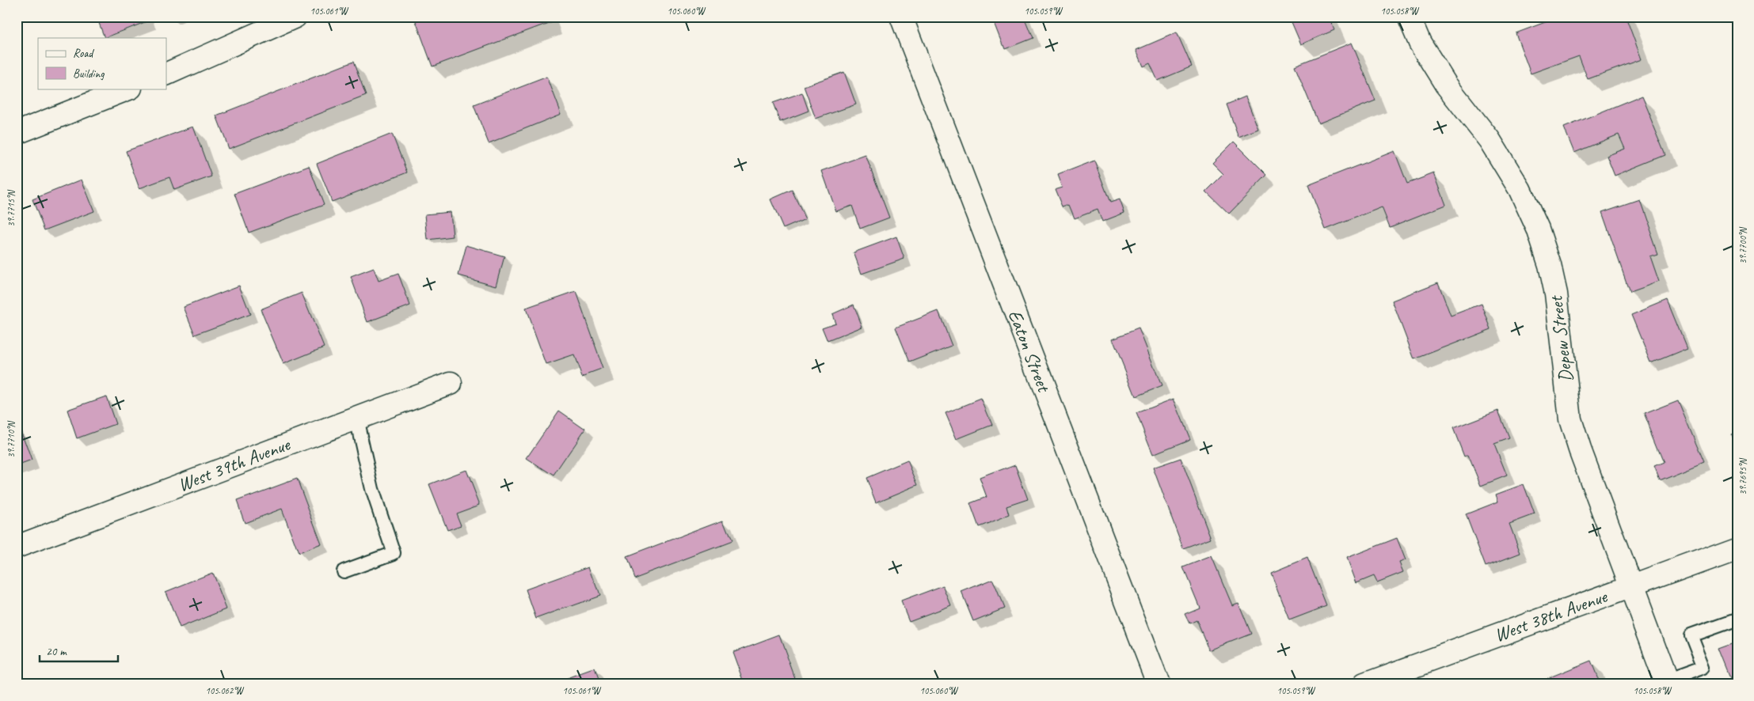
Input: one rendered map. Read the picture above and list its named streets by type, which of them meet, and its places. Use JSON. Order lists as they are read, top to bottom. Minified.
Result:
{"streets":{"street":["Depew Street","Eaton Street","West 39th Avenue","West 38th Avenue"]},"crossings":[["Depew Street","West 38th Avenue"]],"legend":["Road","Building"],"scale_bar":"20 m","coordinates":["105.061°W","105.060°W","105.059°W","105.058°W","39.7715°N","39.7700°N","39.7710°N","39.7695°N","105.062°W"]}
